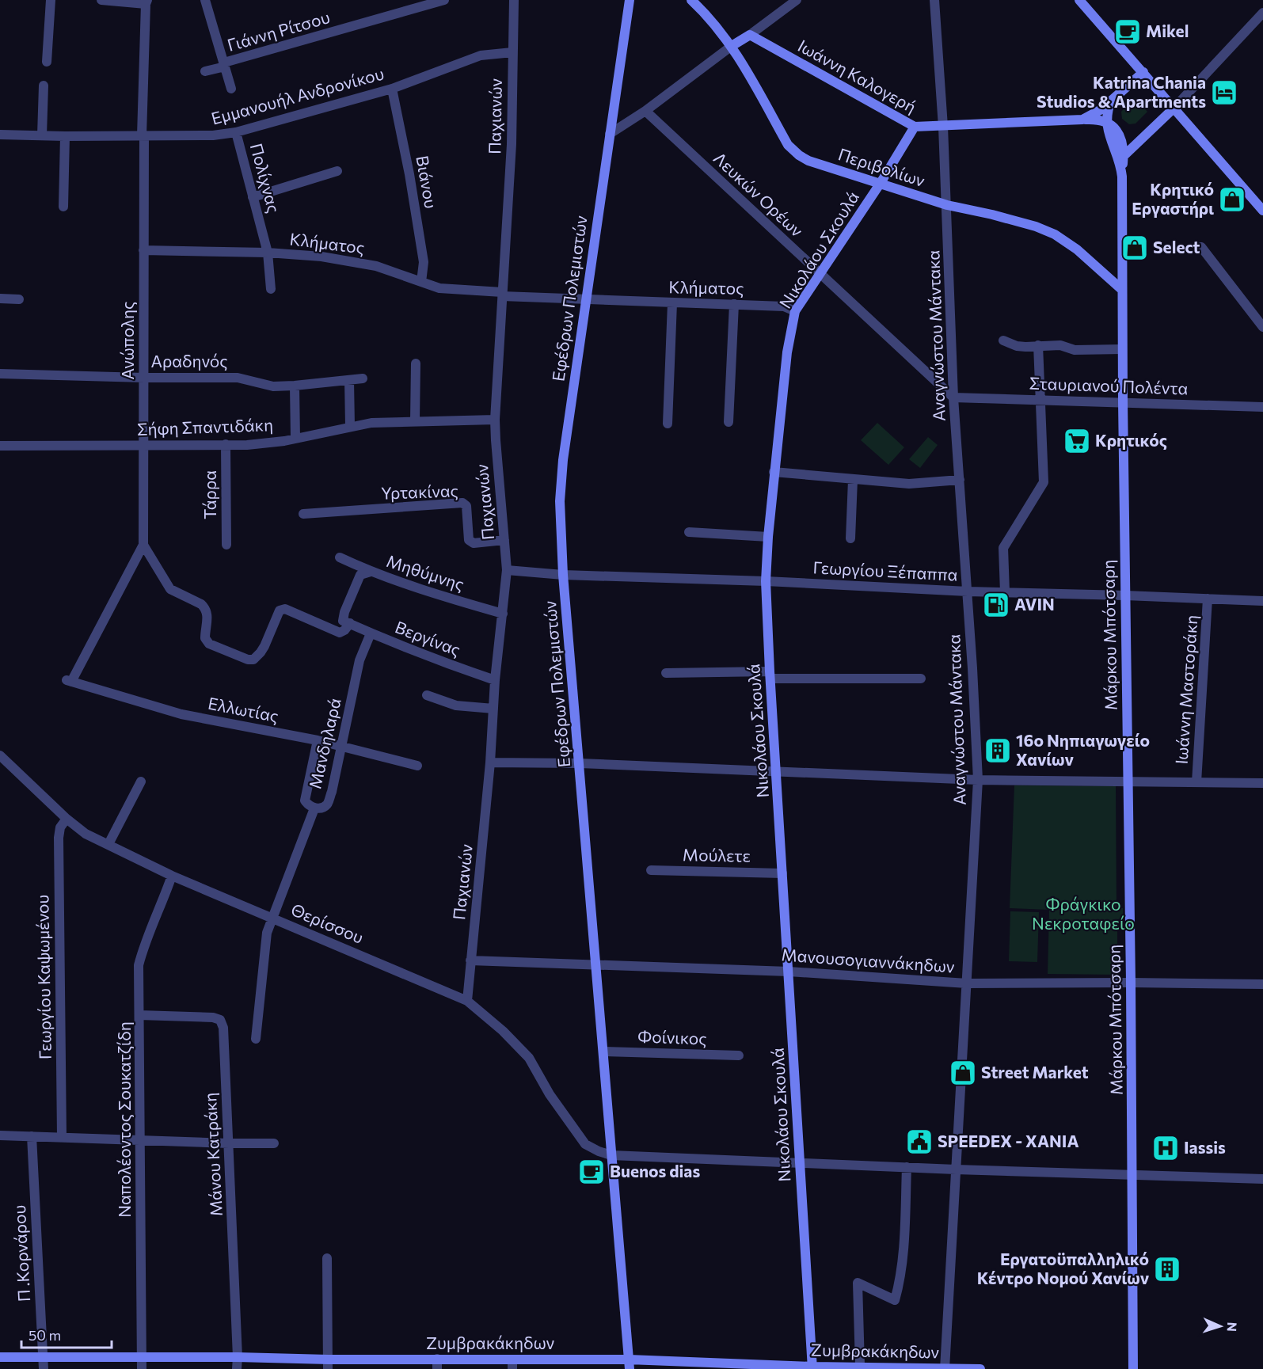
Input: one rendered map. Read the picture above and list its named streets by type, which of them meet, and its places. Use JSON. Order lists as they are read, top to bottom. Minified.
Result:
{"streets":{"main road":["Ιωάννη Καλογερή","Περιβολίων","Νικολάου Σκουλά","Εφέδρων Πολεμιστών","Μάρκου Μπότσαρη","Ζυμβρακάκηδων"],"street":["Γιάννη Ρίτσου","Εμμανουήλ Ανδρονίκου","Παχιανών","Πολίχνας","Βιάνου","Λευκών Ορέων","Κλήματος","Αναγνώστου Μάντακα","Ανώπολης","Αραδηνός","Σταυριανού Πολέντα","Σήφη Σπαντιδάκη","Υρτακίνας","Τάρρα","Γεωργίου Ξέπαππα","Μηθύμνης","Βεργίνας","Ιωάννη Μαστοράκη","Ελλωτίας","Μανδηλαρά","Μούλετε","Θερίσσου","Μανουσογιαννάκηδων","Γεωργίου Καψωμένου","Φοίνικος","Ναπολέοντος Σουκατζίδη","Μάνου Κατράκη","Π .Κορνάρου"]},"crossings":[["Ιωάννη Καλογερή","Νικολάου Σκουλά"],["Ιωάννη Καλογερή","Αναγνώστου Μάντακα"],["Εμμανουήλ Ανδρονίκου","Παχιανών"],["Εμμανουήλ Ανδρονίκου","Πολίχνας"],["Εμμανουήλ Ανδρονίκου","Βιάνου"],["Εμμανουήλ Ανδρονίκου","Ανώπολης"],["Παχιανών","Κλήματος"],["Παχιανών","Σήφη Σπαντιδάκη"],["Παχιανών","Υρτακίνας"],["Παχιανών","Γεωργίου Ξέπαππα"],["Παχιανών","Μηθύμνης"],["Παχιανών","Βεργίνας"],["Παχιανών","Θερίσσου"],["Παχιανών","Μανουσογιαννάκηδων"],["Περιβολίων","Νικολάου Σκουλά"],["Περιβολίων","Αναγνώστου Μάντακα"],["Περιβολίων","Μάρκου Μπότσαρη"],["Πολίχνας","Κλήματος"],["Βιάνου","Κλήματος"],["Λευκών Ορέων","Νικολάου Σκουλά"],["Λευκών Ορέων","Αναγνώστου Μάντακα"],["Λευκών Ορέων","Σταυριανού Πολέντα"],["Κλήματος","Νικολάου Σκουλά"],["Κλήματος","Εφέδρων Πολεμιστών"],["Κλήματος","Ανώπολης"],["Νικολάου Σκουλά","Γεωργίου Ξέπαππα"],["Νικολάου Σκουλά","Μούλετε"],["Νικολάου Σκουλά","Μανουσογιαννάκηδων"],["Νικολάου Σκουλά","Ζυμβρακάκηδων"],["Εφέδρων Πολεμιστών","Γεωργίου Ξέπαππα"],["Εφέδρων Πολεμιστών","Θερίσσου"],["Εφέδρων Πολεμιστών","Μανουσογιαννάκηδων"],["Εφέδρων Πολεμιστών","Φοίνικος"],["Εφέδρων Πολεμιστών","Ζυμβρακάκηδων"],["Αναγνώστου Μάντακα","Σταυριανού Πολέντα"],["Αναγνώστου Μάντακα","Γεωργίου Ξέπαππα"],["Αναγνώστου Μάντακα","Μανουσογιαννάκηδων"],["Αναγνώστου Μάντακα","Ζυμβρακάκηδων"],["Ανώπολης","Αραδηνός"],["Ανώπολης","Σήφη Σπαντιδάκη"],["Ανώπολης","Ελλωτίας"],["Σταυριανού Πολέντα","Μάρκου Μπότσαρη"],["Σήφη Σπαντιδάκη","Τάρρα"],["Γεωργίου Ξέπαππα","Μάρκου Μπότσαρη"],["Γεωργίου Ξέπαππα","Ιωάννη Μαστοράκη"],["Μάρκου Μπότσαρη","Μανουσογιαννάκηδων"],["Βεργίνας","Μανδηλαρά"],["Ελλωτίας","Μανδηλαρά"],["Θερίσσου","Γεωργίου Καψωμένου"],["Θερίσσου","Ναπολέοντος Σουκατζίδη"],["Ναπολέοντος Σουκατζίδη","Μάνου Κατράκη"],["Ναπολέοντος Σουκατζίδη","Ζυμβρακάκηδων"],["Μάνου Κατράκη","Ζυμβρακάκηδων"],["Π .Κορνάρου","Ζυμβρακάκηδων"]],"parks":["Φράγκικο Νεκροταφείο"],"places":{"cafe":["Mikel","Buenos dias"],"hotel":["Katrina Chania Studios & Apartments"],"shop":["Κρητικό Εργαστήρι","Select","Street Market"],"supermarket":["Κρητικός"],"fuel station":["AVIN"],"building":["16ο Νηπιαγωγείο Χανίων","Εργατοϋπαλληλικό Κέντρο Νομού Χανίων"],"public building":["SPEEDEX - ΧΑΝΙΑ"],"hospital":["Iassis"]},"scale_bar":"50 m","north":"right"}
